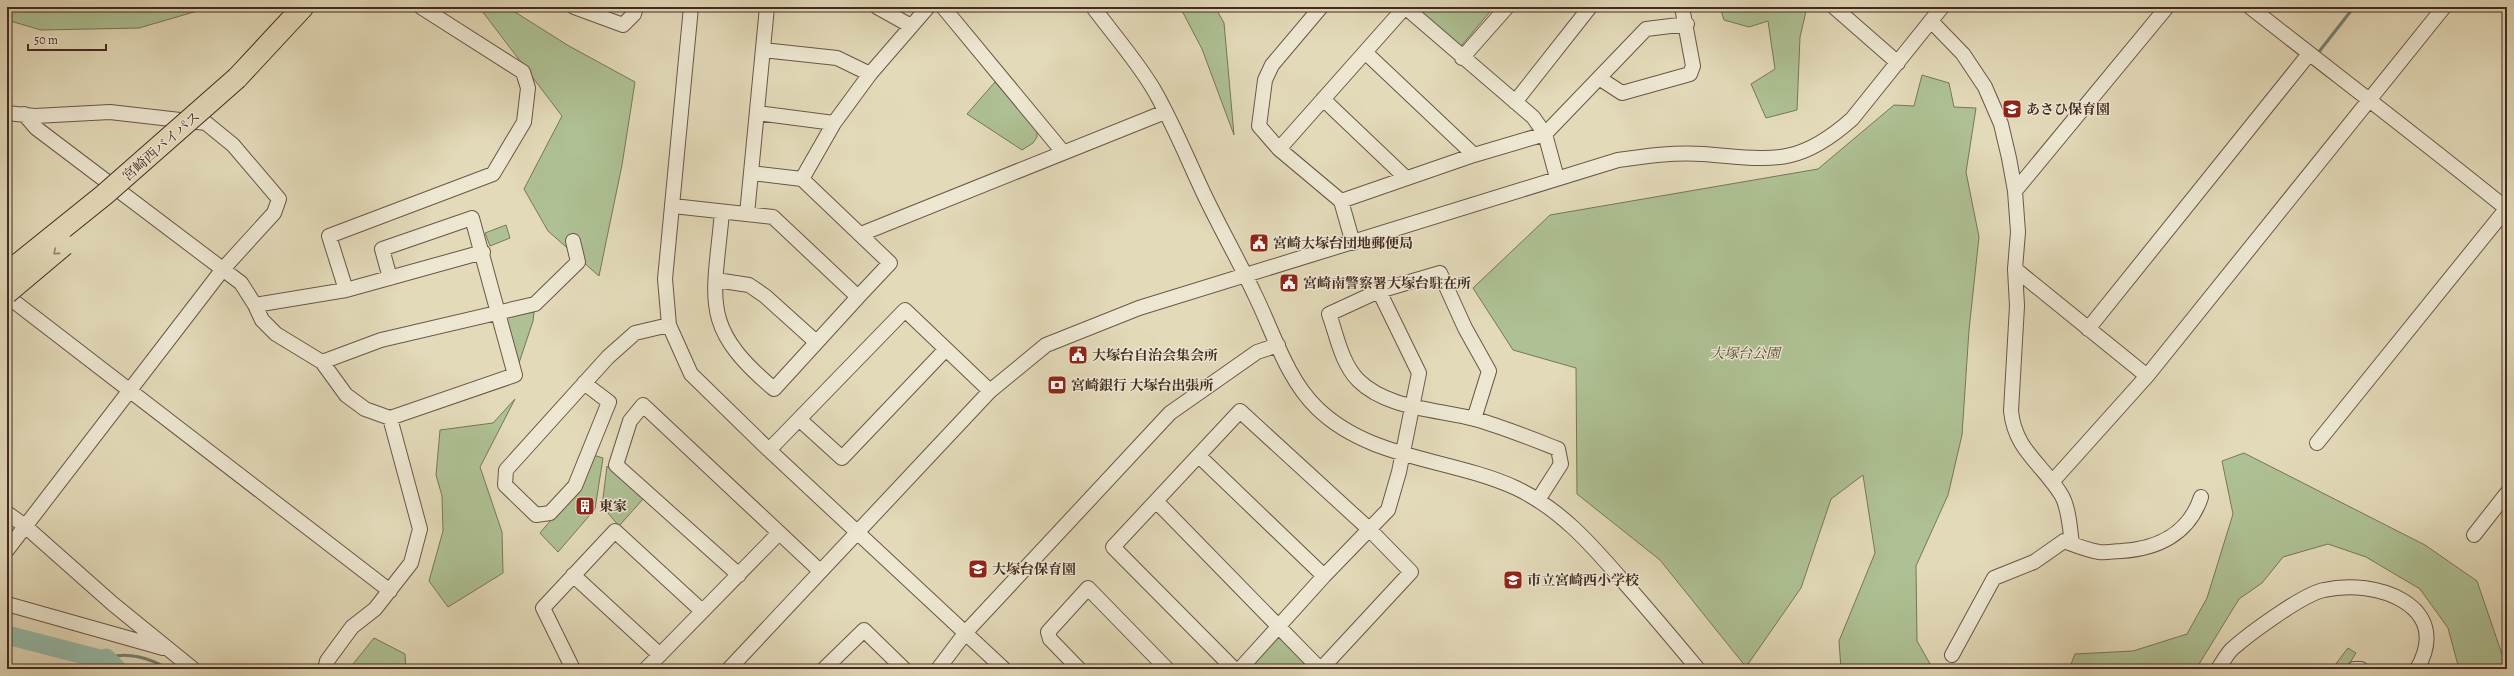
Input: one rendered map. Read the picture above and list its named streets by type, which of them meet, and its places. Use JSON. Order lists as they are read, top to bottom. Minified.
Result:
{"streets":{"highway":["宮崎西バイパス"]},"parks":["大塚台公園"],"places":{"school or university":["あさひ保育園","大塚台保育園","市立宮崎西小学校"],"public building":["宮崎大塚台団地郵便局","宮崎南警察署大塚台駐在所","大塚台自治会集会所"],"bank":["宮崎銀行 大塚台出張所"],"building":["東家"]},"scale_bar":"50 m"}
